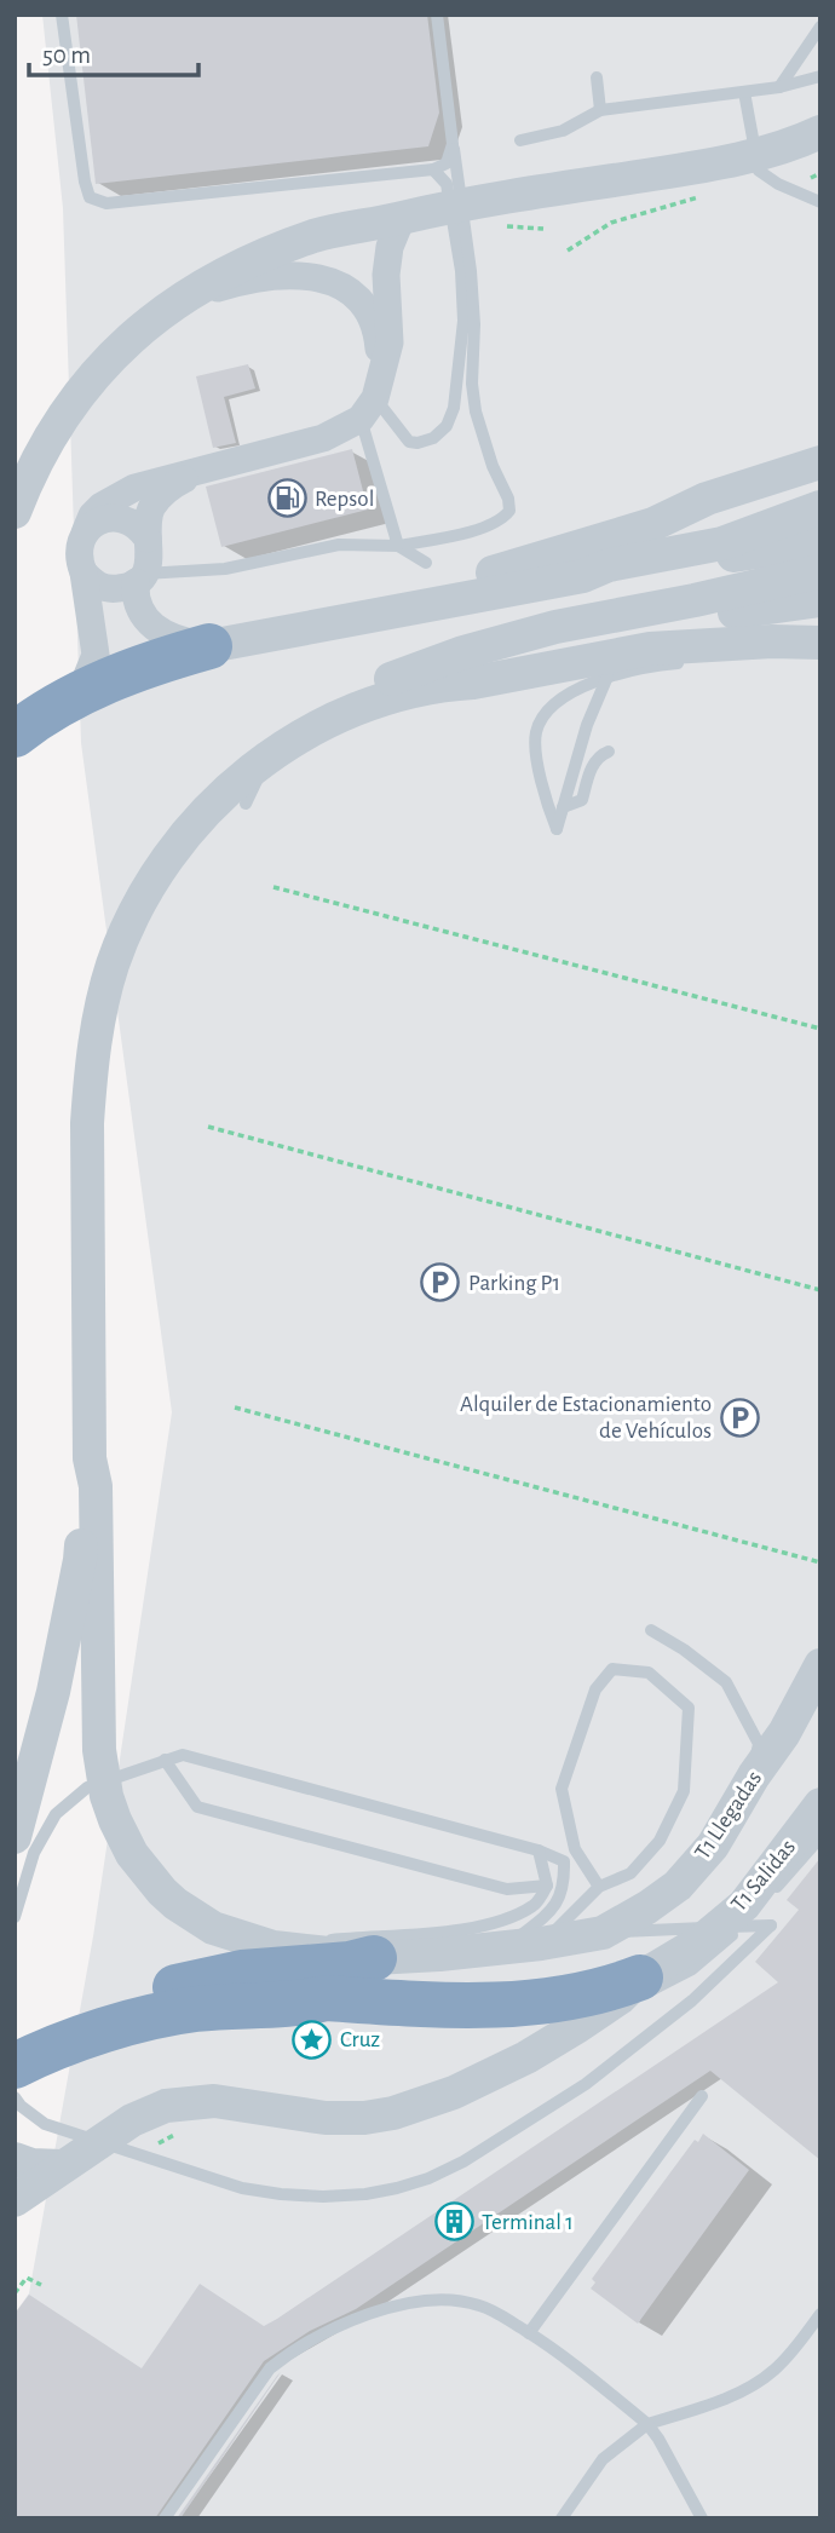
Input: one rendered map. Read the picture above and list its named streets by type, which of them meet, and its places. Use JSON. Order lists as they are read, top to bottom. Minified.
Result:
{"streets":{"street":["T1 Llegadas","T1 Salidas"]},"places":{"fuel station":["Repsol"],"parking":["Parking P1","Alquiler de Estacionamiento de Vehículos"],"place":["Cruz"],"building":["Terminal 1"]},"scale_bar":"50 m"}
